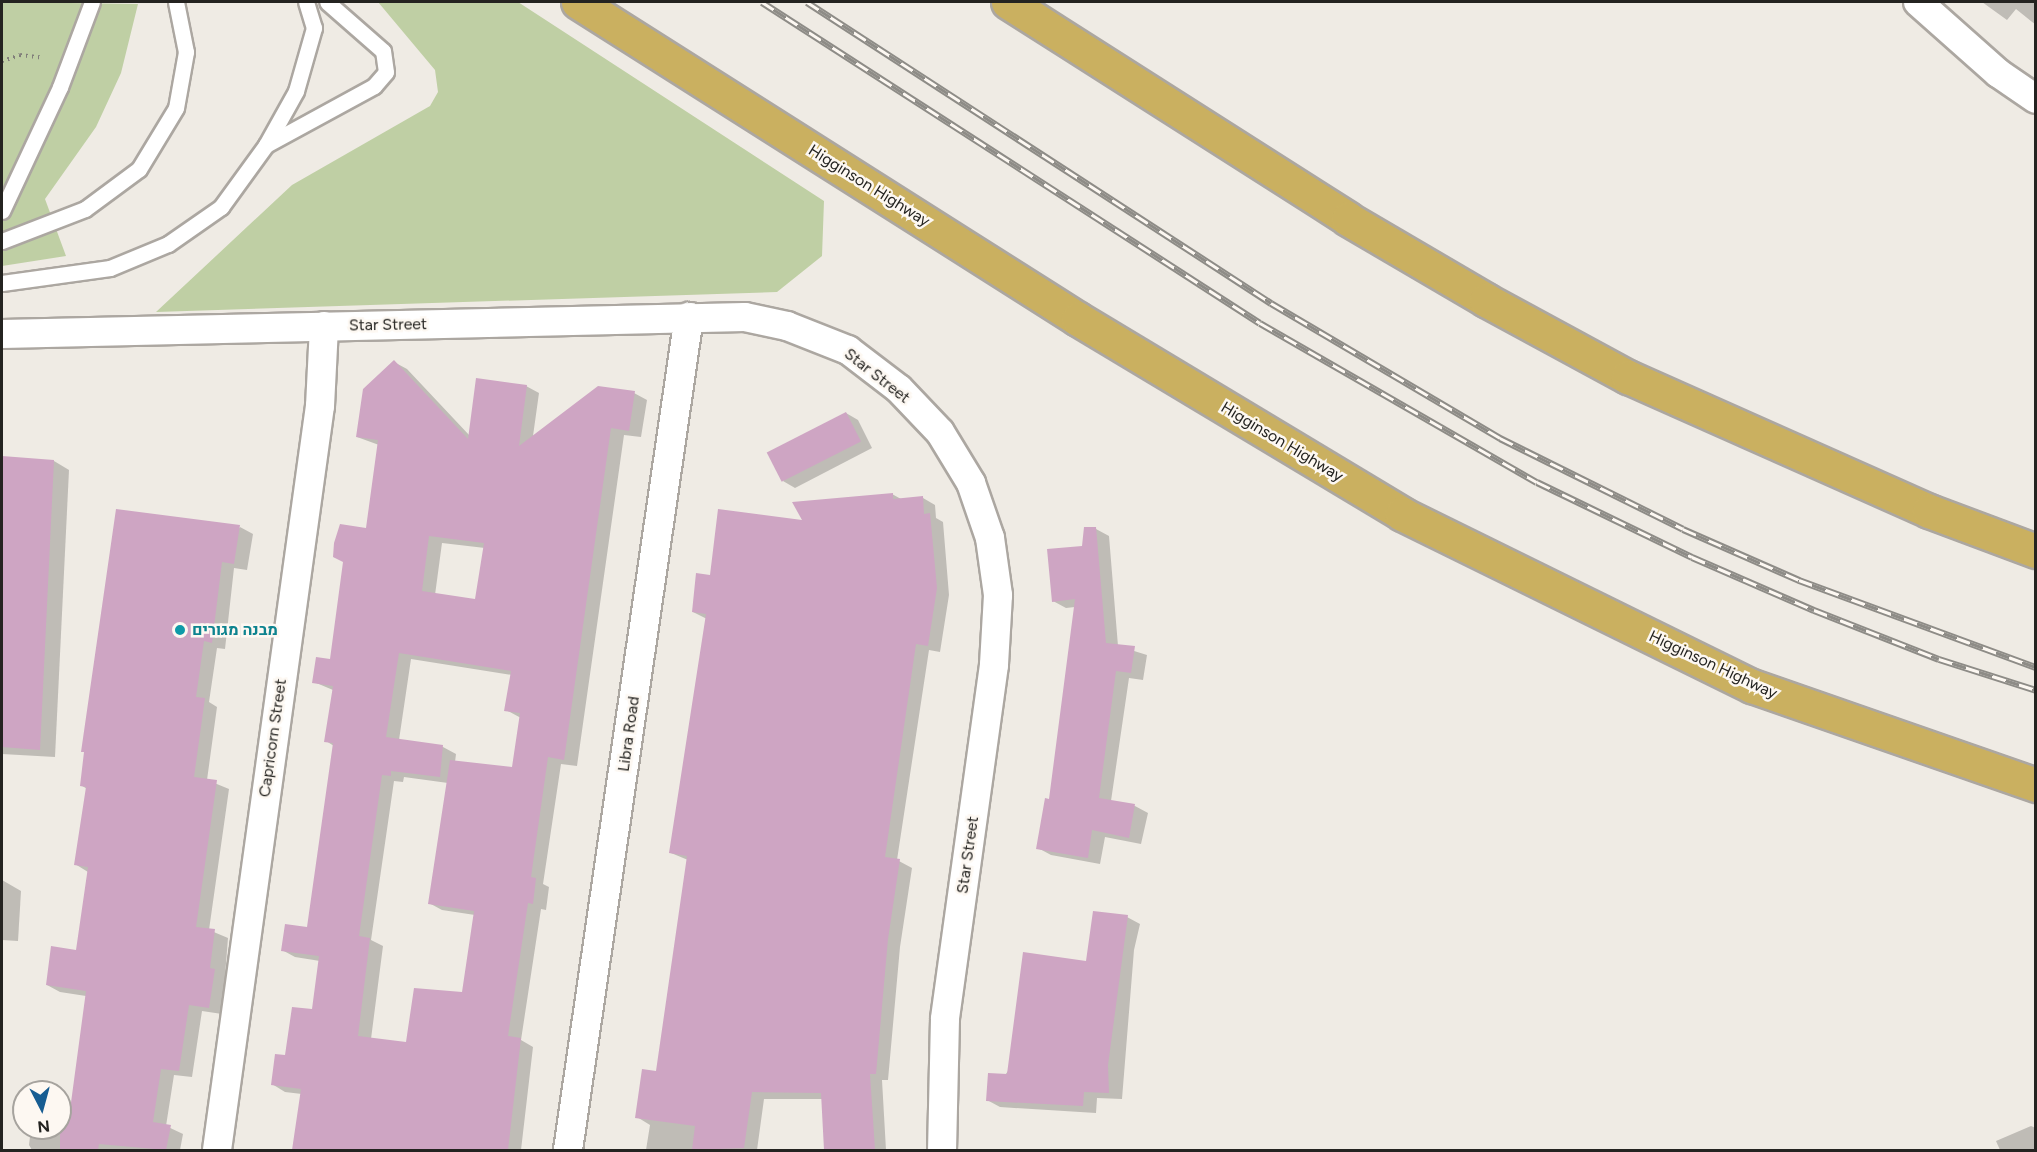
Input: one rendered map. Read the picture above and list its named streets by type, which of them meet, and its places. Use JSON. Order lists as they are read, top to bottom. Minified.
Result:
{"streets":{"highway":["Higginson Highway"],"street":["Star Street","Libra Road","Capricorn Street"]},"crossings":[["Star Street","Libra Road"],["Star Street","Capricorn Street"]],"places":["מבנה מגורים"],"north":"bottom"}
